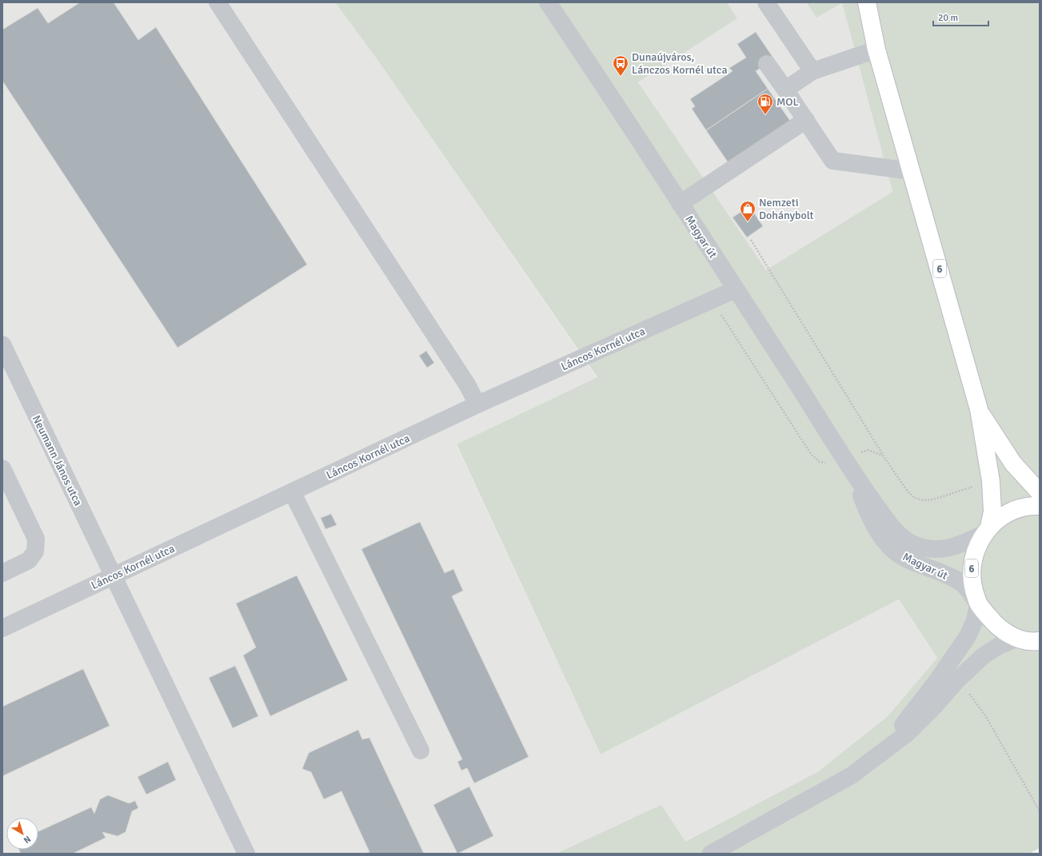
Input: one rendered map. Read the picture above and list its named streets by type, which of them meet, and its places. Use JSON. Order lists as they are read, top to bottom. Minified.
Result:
{"streets":{"main road":["6"],"street":["Magyar út","Láncos Kornél utca","Neumann János utca"]},"crossings":[["Magyar út","6"],["Magyar út","Láncos Kornél utca"],["Láncos Kornél utca","Neumann János utca"]],"places":{"bus stop":["Dunaújváros, Lánczos Kornél utca"],"fuel station":["MOL"],"shop":["Nemzeti Dohánybolt"]},"scale_bar":"20 m","north":"bottom right"}
